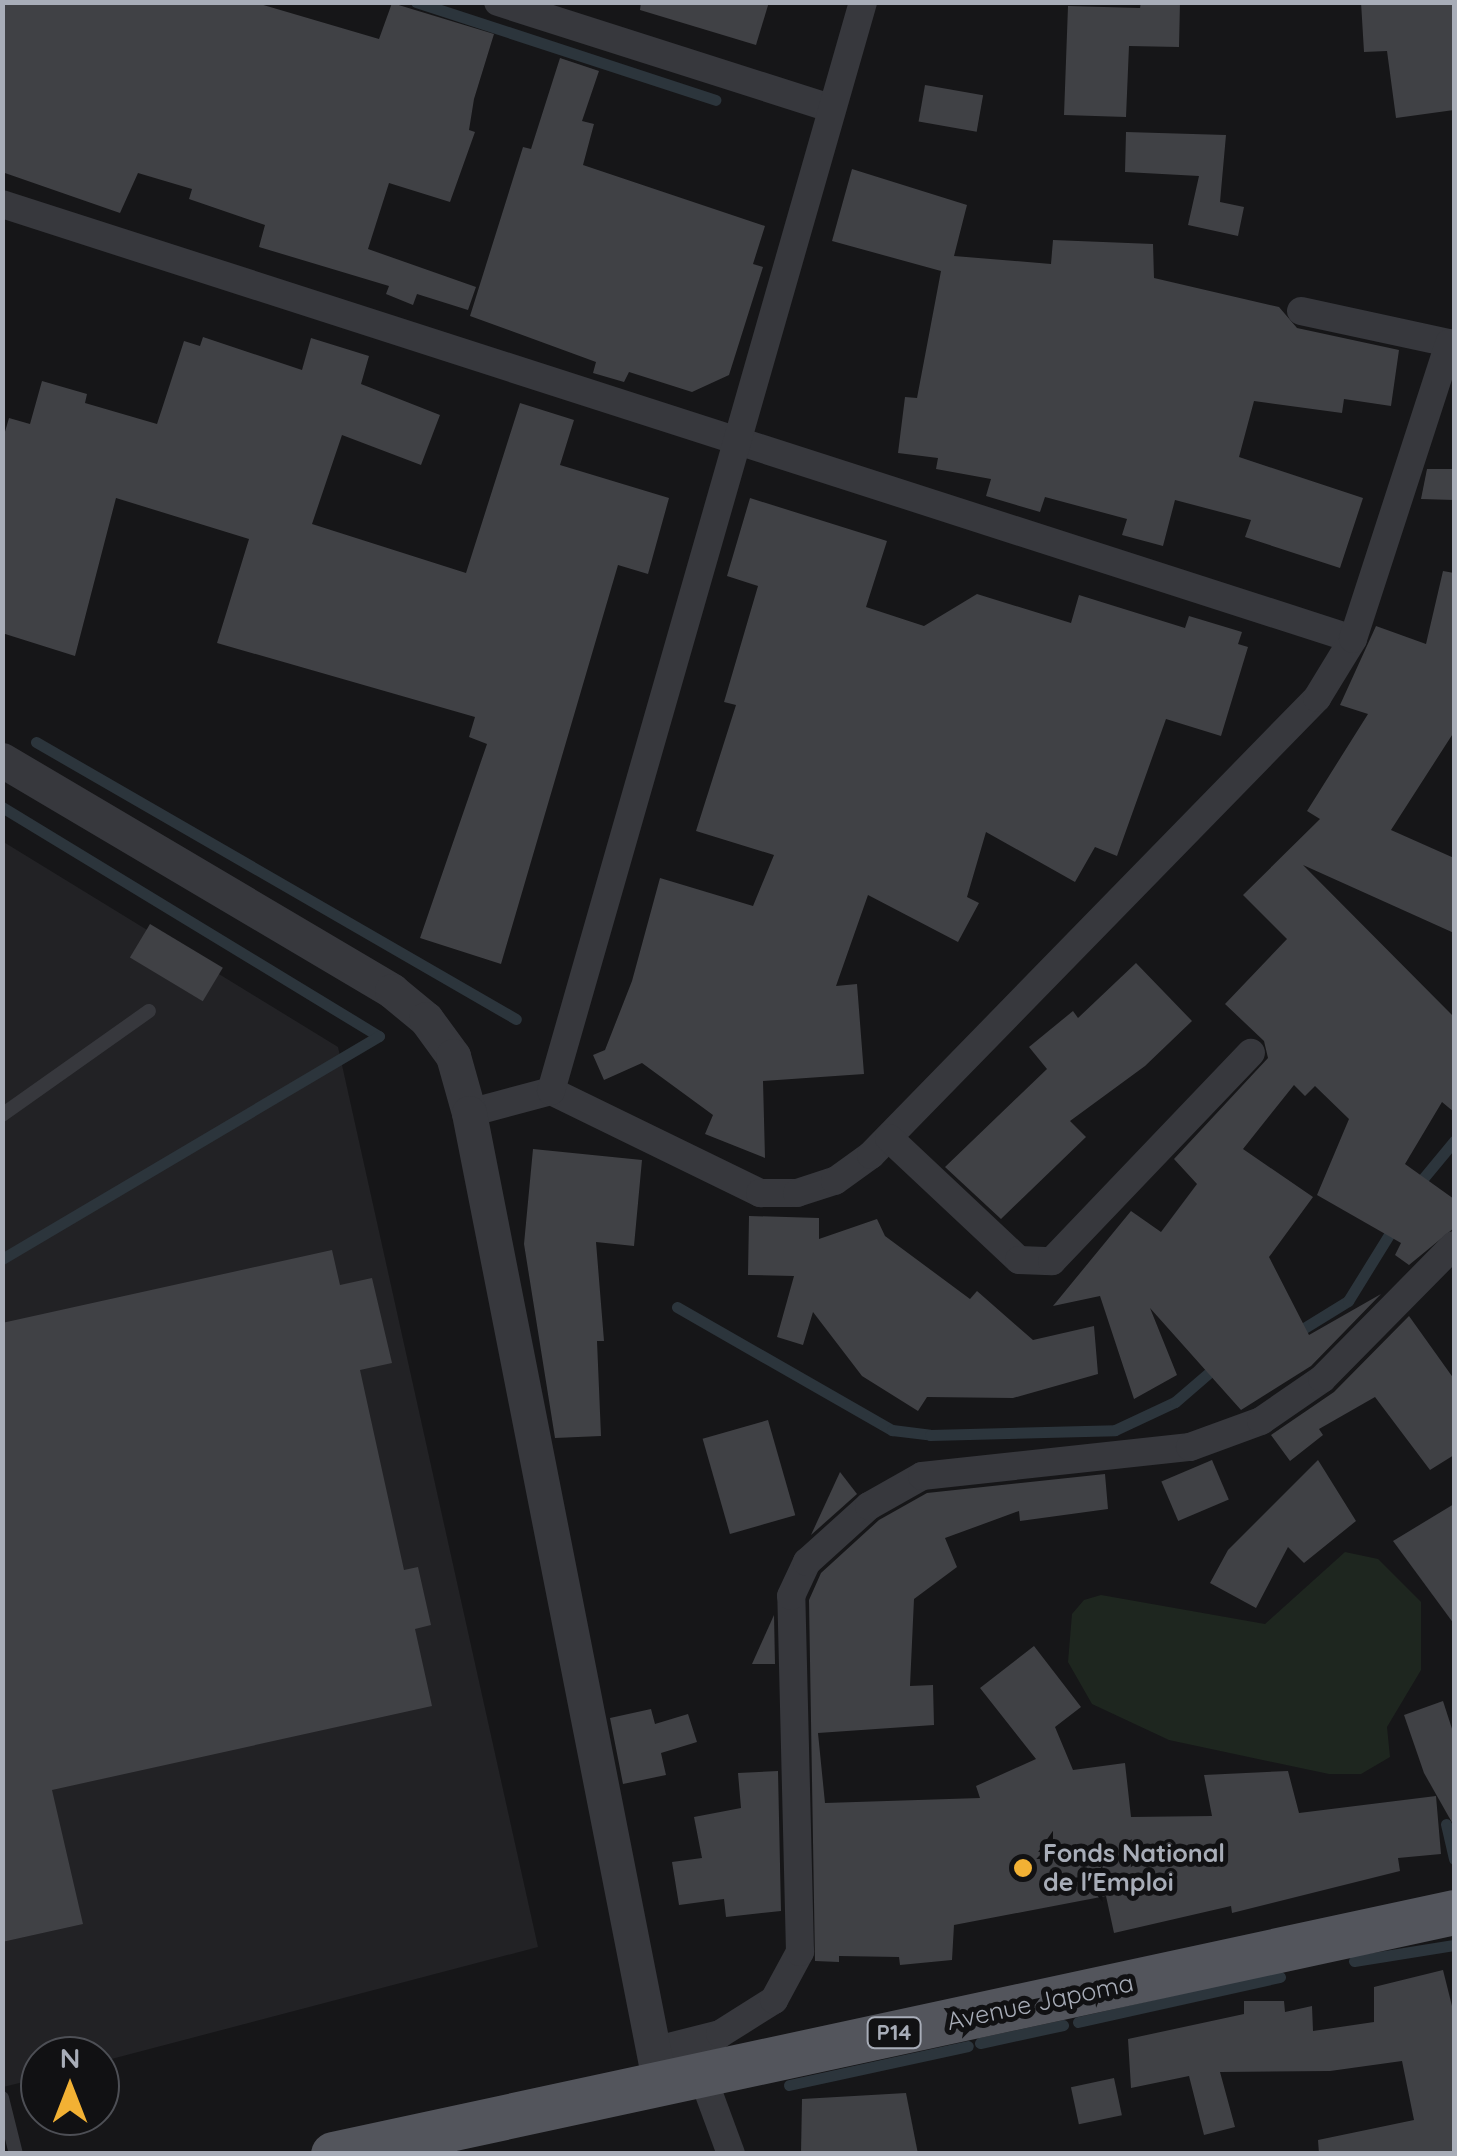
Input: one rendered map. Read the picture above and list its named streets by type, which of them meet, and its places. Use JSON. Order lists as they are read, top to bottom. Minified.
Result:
{"streets":{"main road":["Avenue Japoma","P14"]},"places":["Fonds National de l'Emploi"],"north":"top"}
